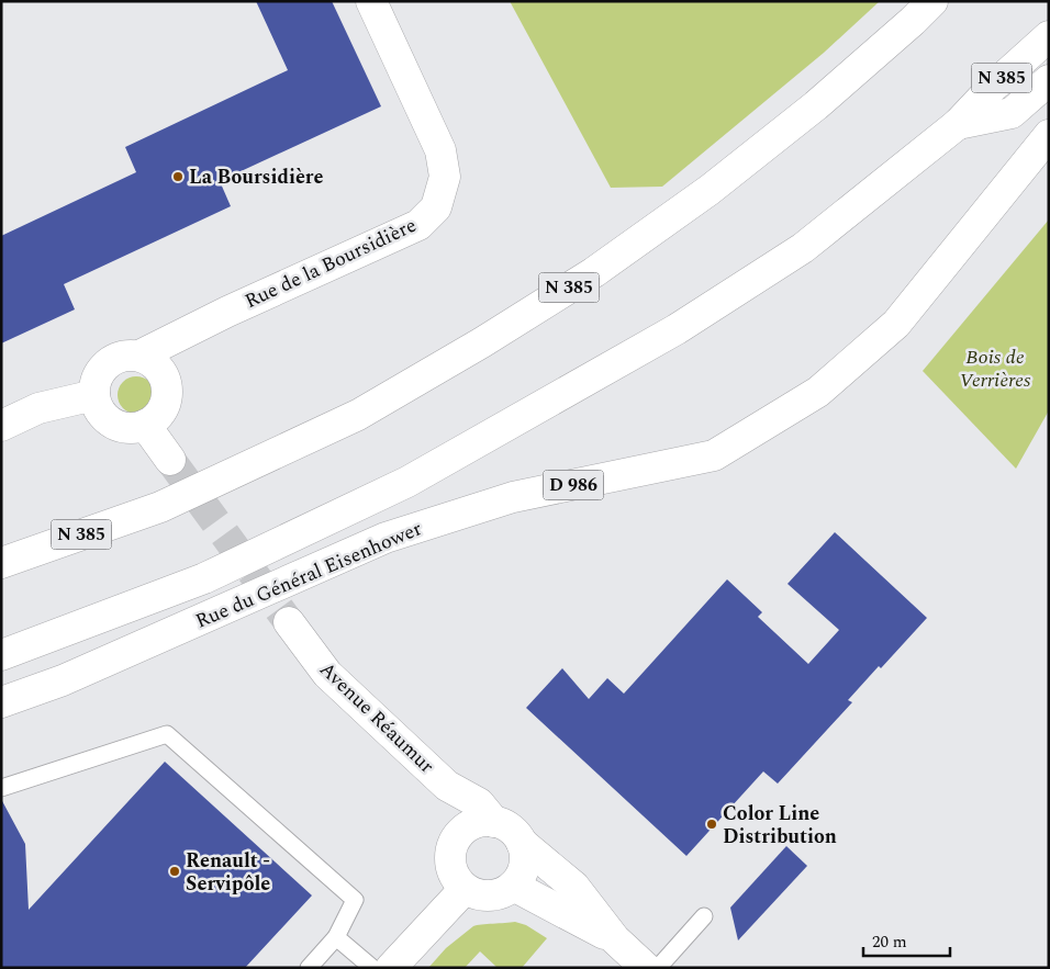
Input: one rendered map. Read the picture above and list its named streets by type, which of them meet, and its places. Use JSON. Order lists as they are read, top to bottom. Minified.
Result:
{"streets":{"main road":["N 385","Rue de la Boursidière","D 986","Rue du Général Eisenhower","Avenue Réaumur"]},"parks":["Bois de Verrières"],"places":["La Boursidière","Color Line Distribution","Renault - Servipôle"],"scale_bar":"20 m"}
